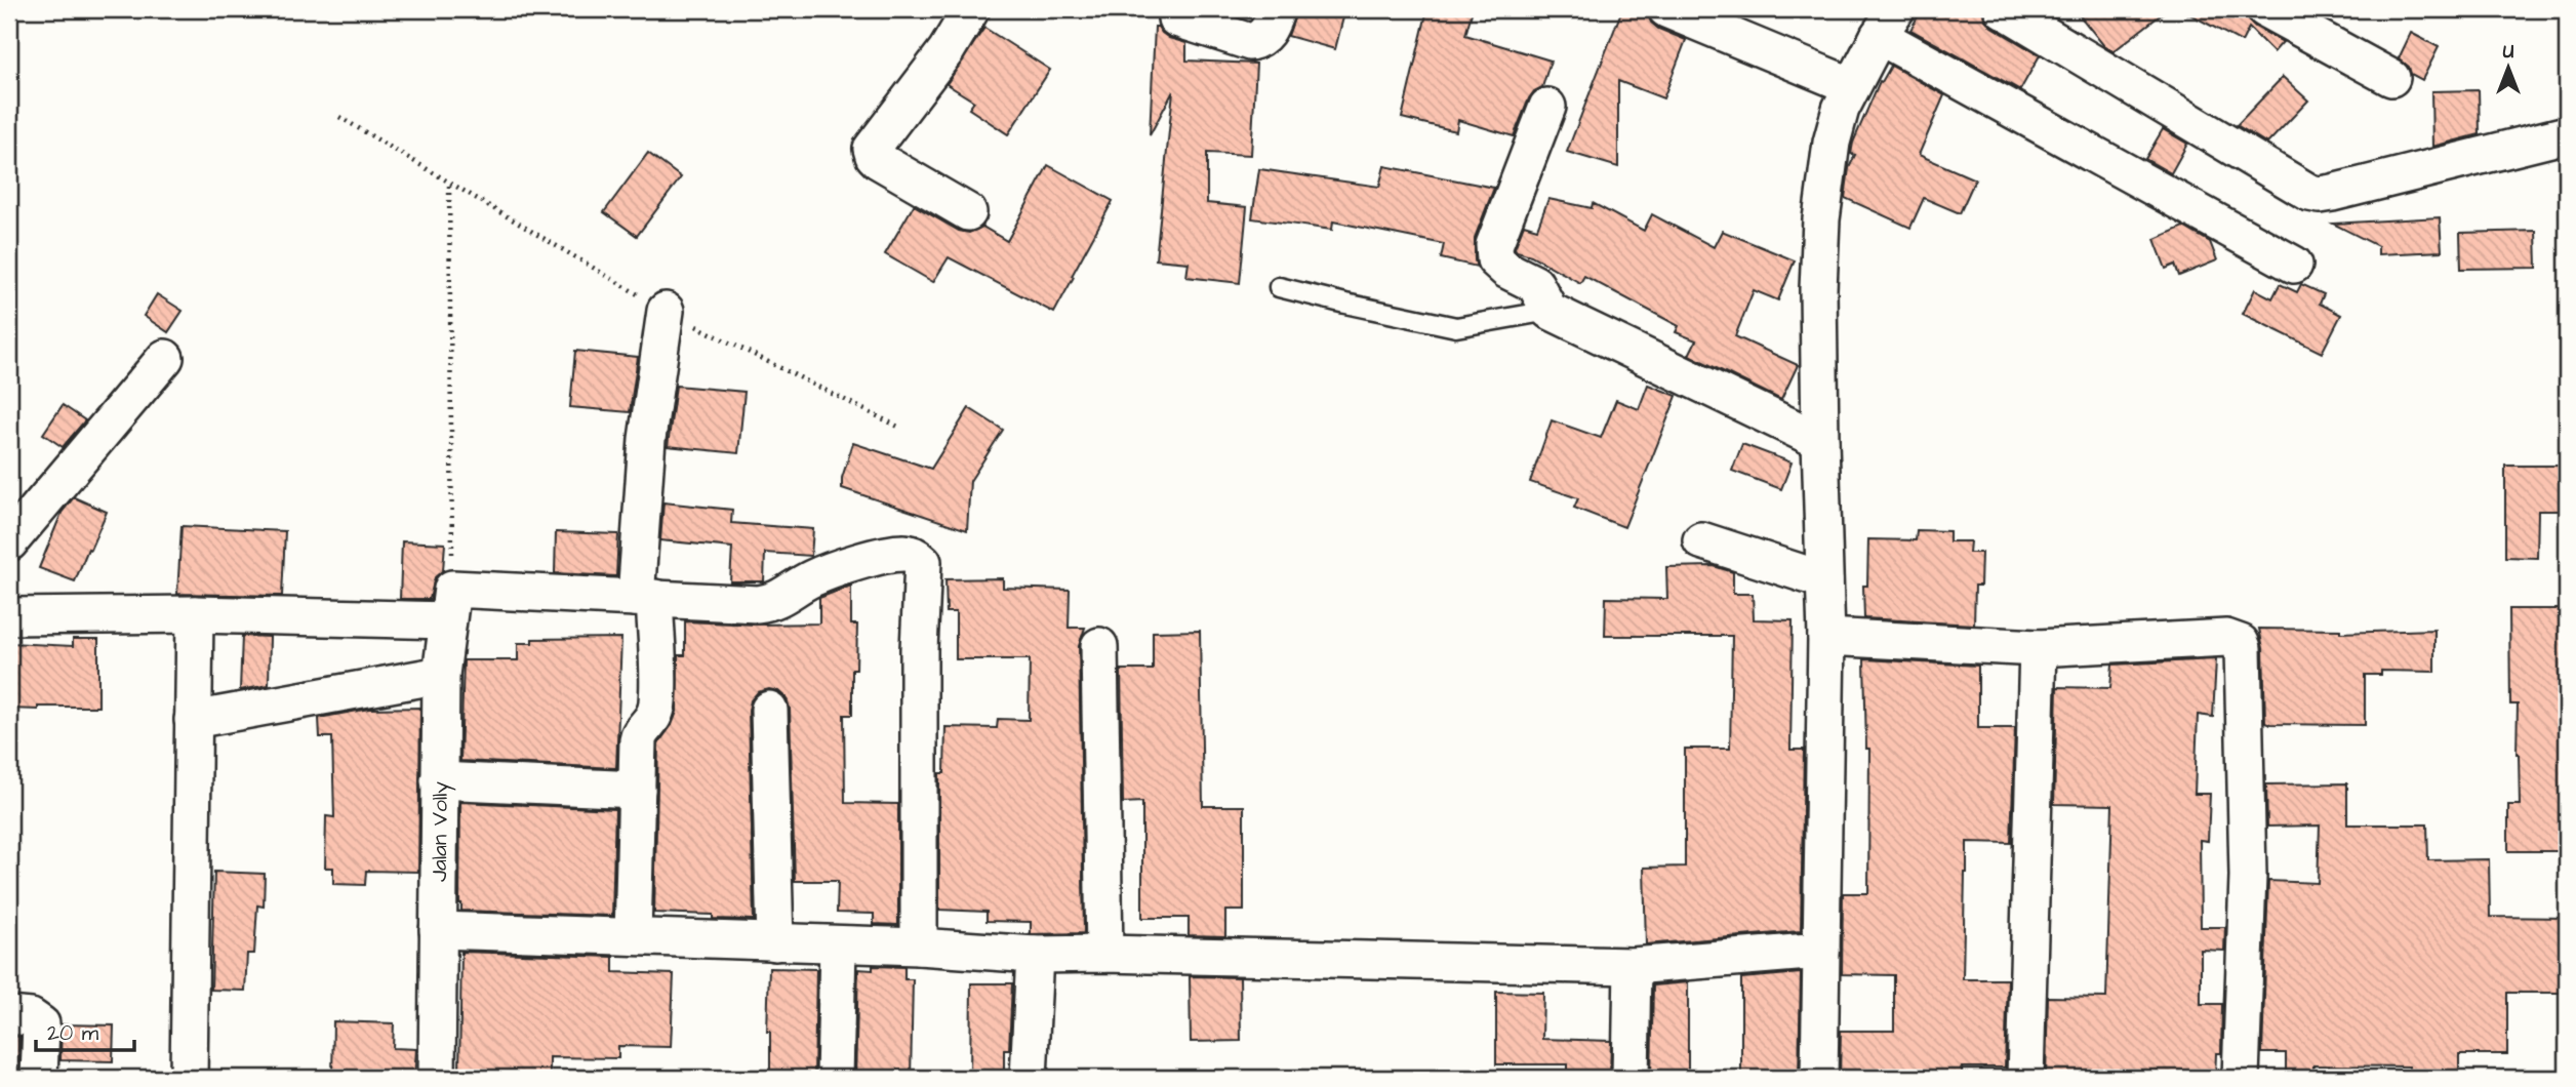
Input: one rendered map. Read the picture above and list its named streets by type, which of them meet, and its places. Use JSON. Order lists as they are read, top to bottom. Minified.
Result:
{"streets":{"street":["Jalan Volly"]},"scale_bar":"20 m","north":"top"}
